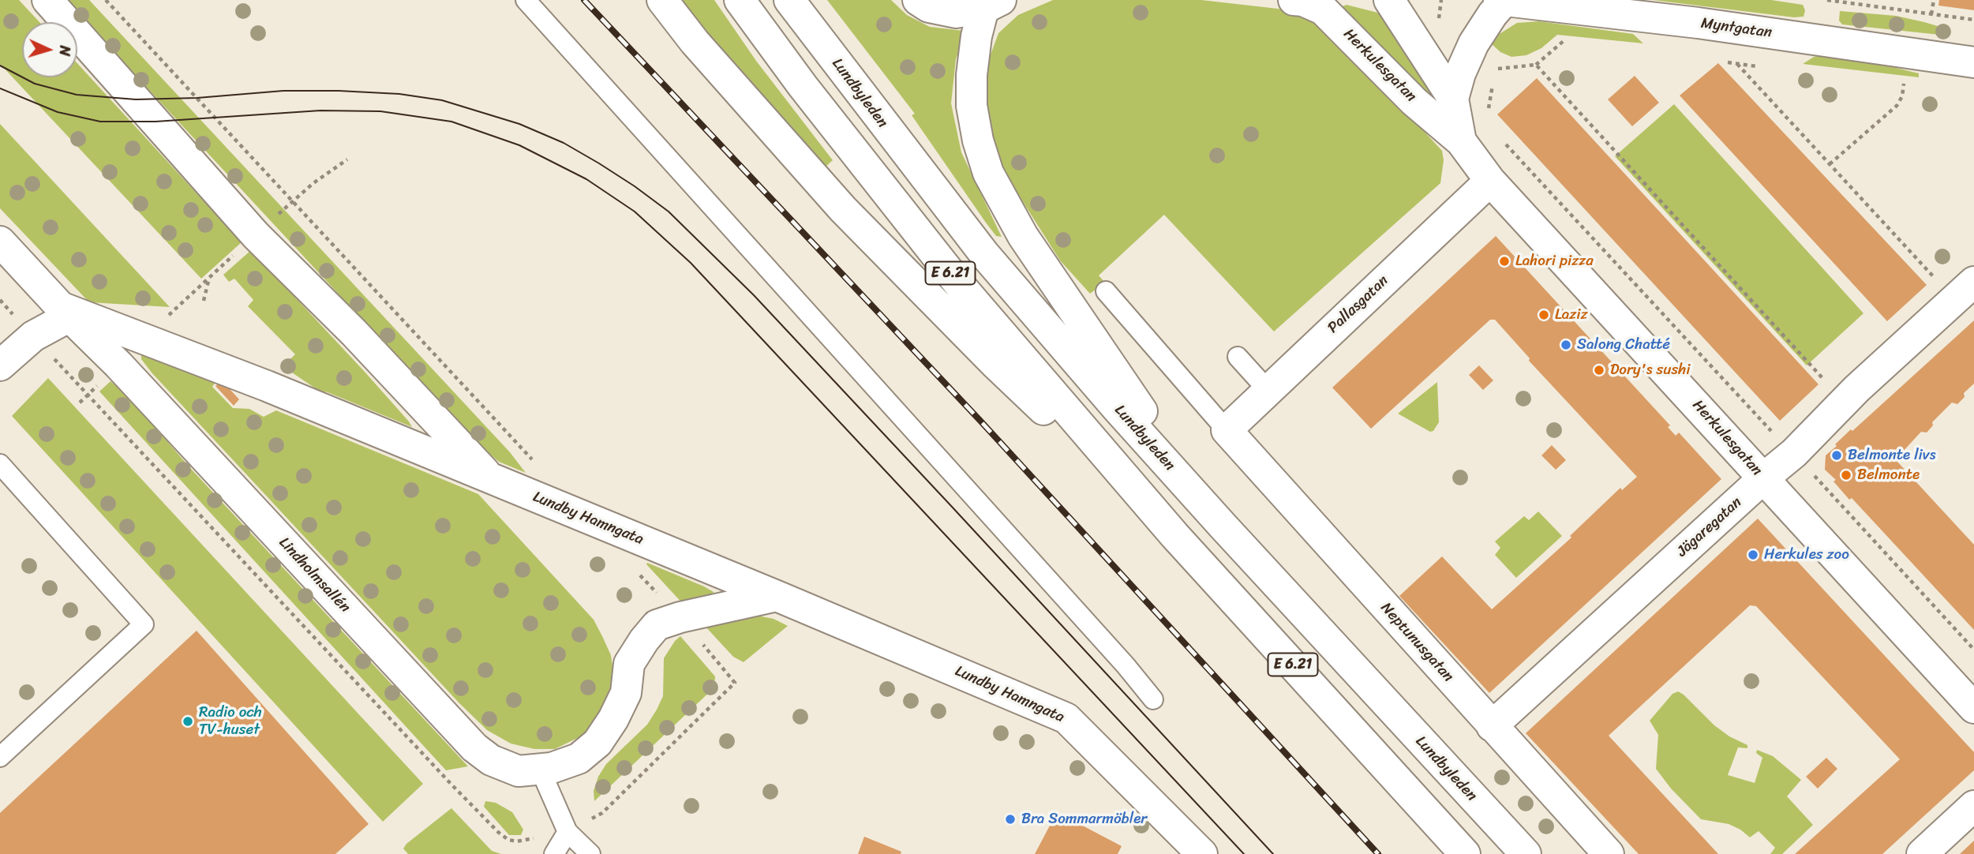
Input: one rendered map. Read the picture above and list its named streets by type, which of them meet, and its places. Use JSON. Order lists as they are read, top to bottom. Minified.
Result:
{"streets":{"main road":["Myntgatan","Herkulesgatan","Lundbyleden","E 6.21","Pallasgatan","Lundby Hamngata","Jägaregatan","Lindholmsallén","Neptunusgatan"]},"crossings":[["Myntgatan","Herkulesgatan"],["Herkulesgatan","Pallasgatan"],["Herkulesgatan","Jägaregatan"],["Pallasgatan","Neptunusgatan"],["Jägaregatan","Neptunusgatan"]],"places":["Lahori pizza","Laziz","Salong Chatté","Dory's sushi","Belmonte livs","Belmonte","Herkules zoo","Radio och TV-huset","Bra Sommarmöbler"],"north":"right"}
